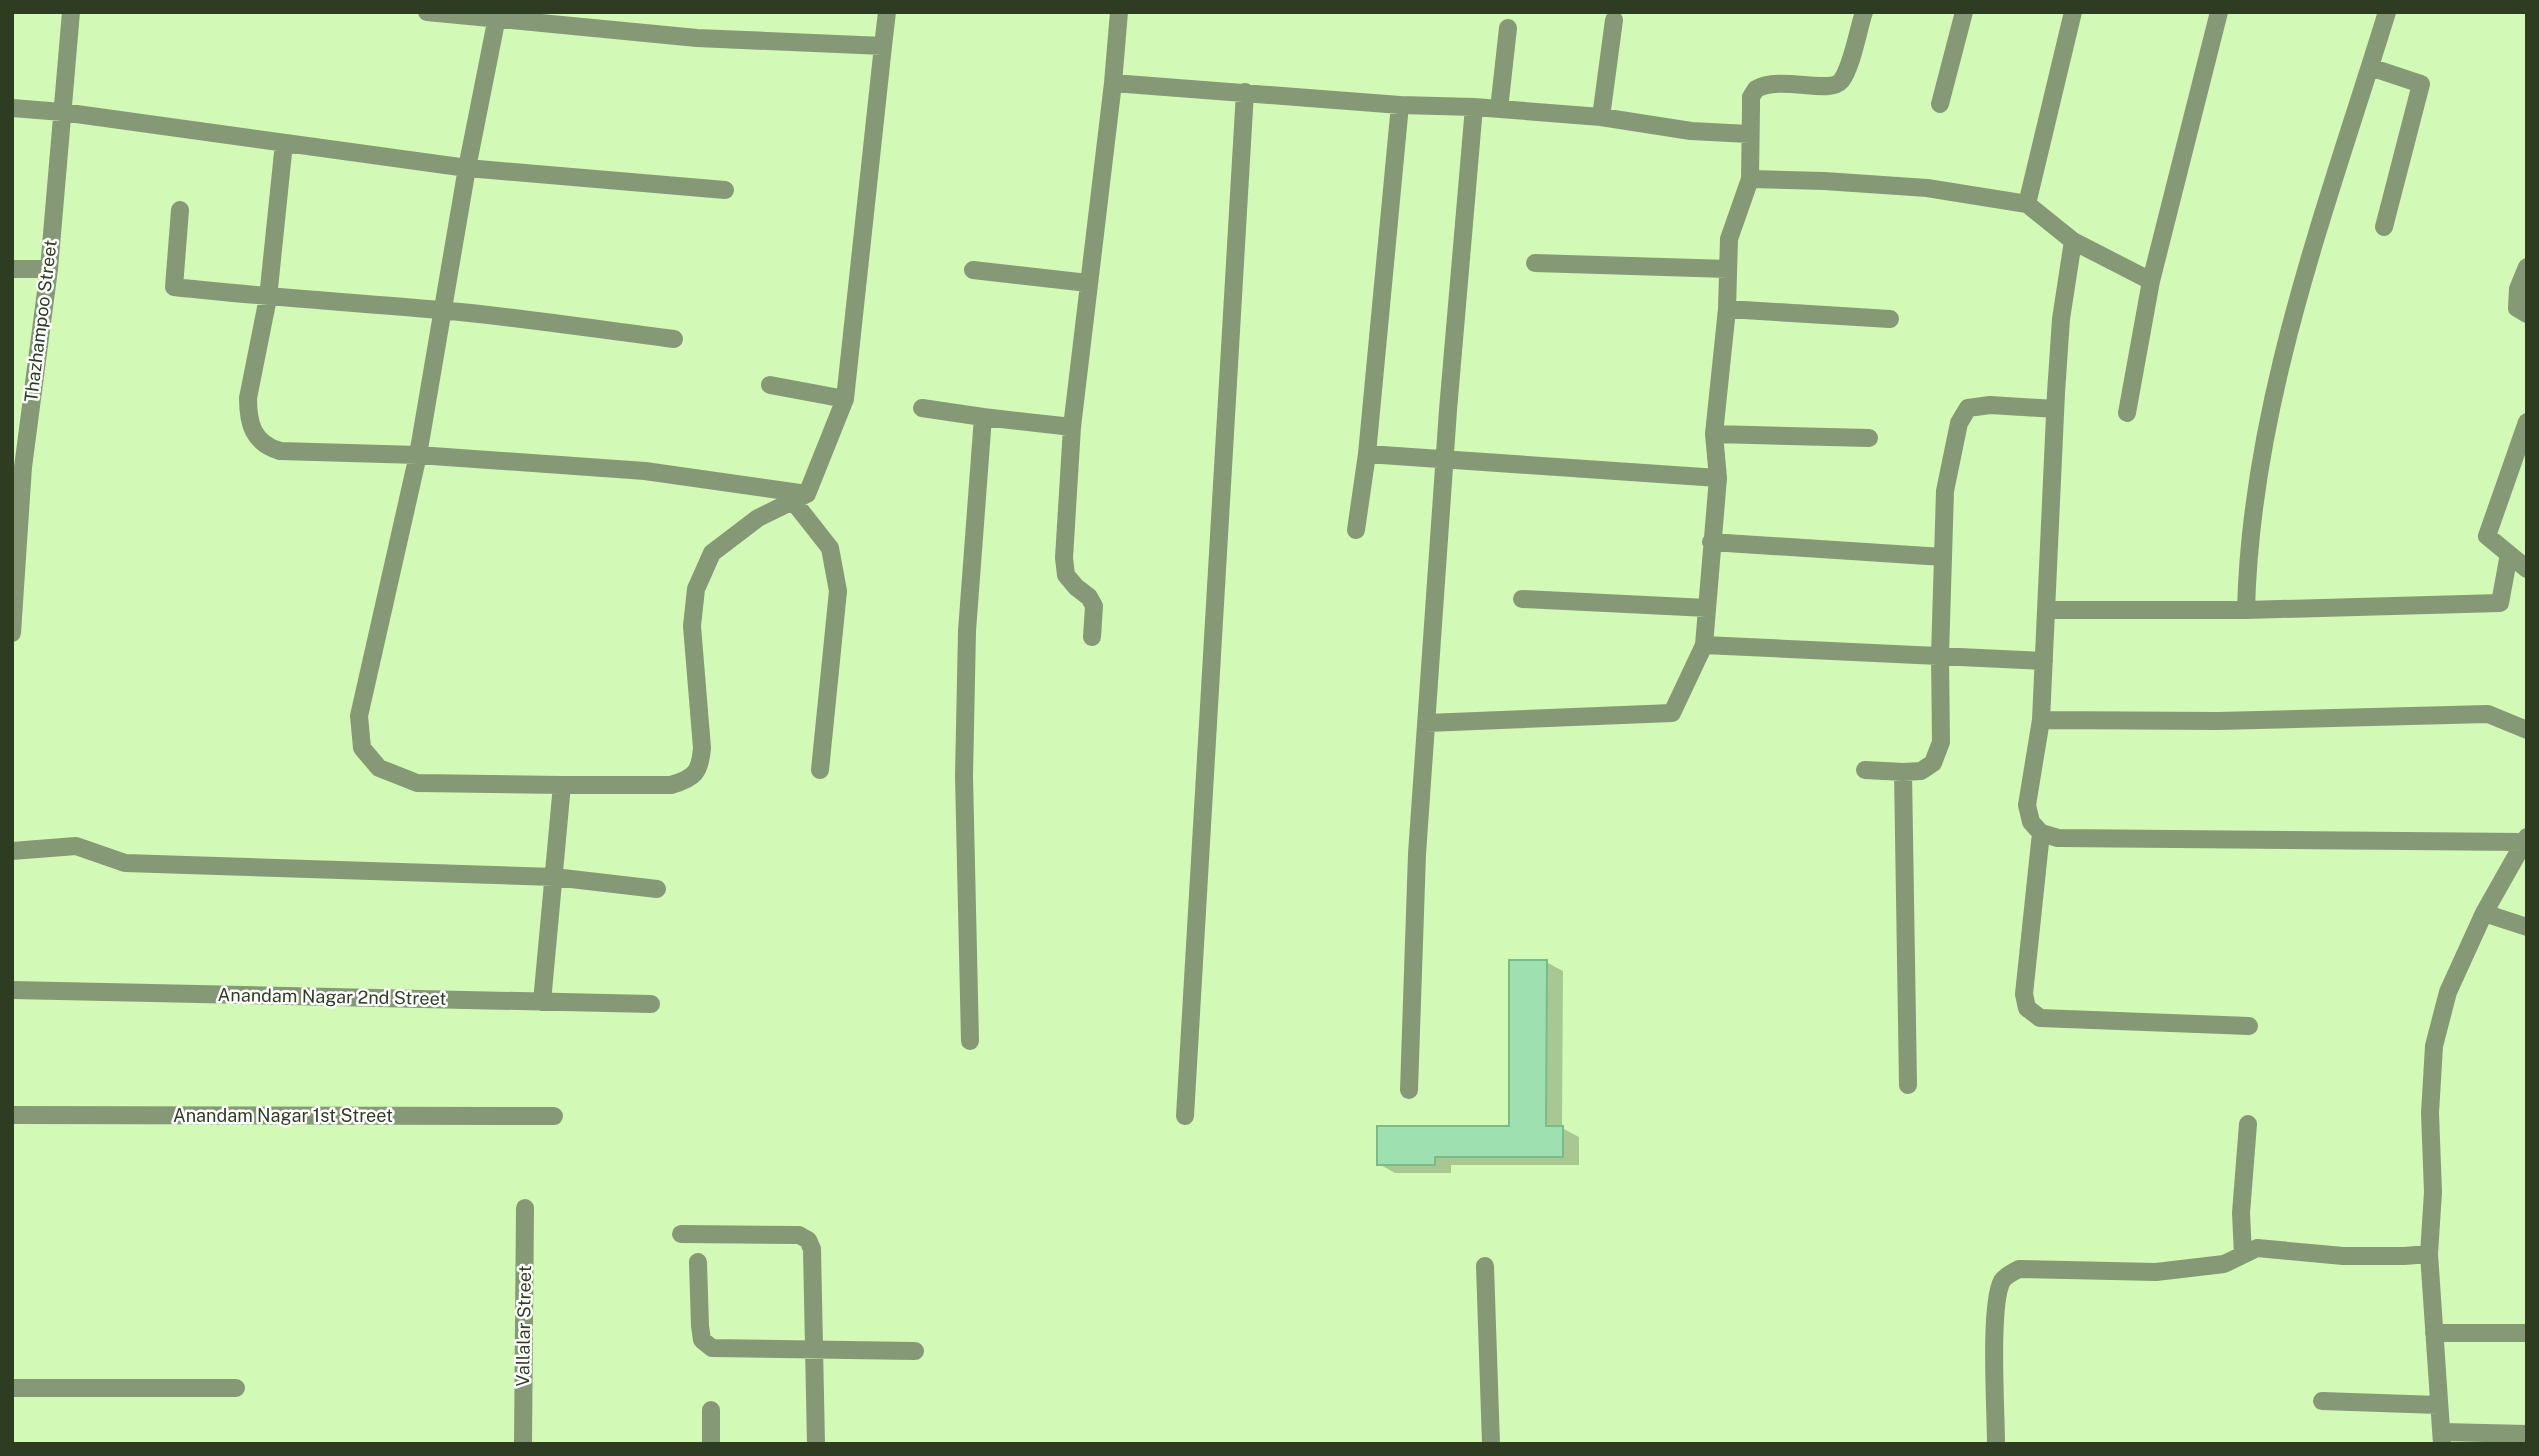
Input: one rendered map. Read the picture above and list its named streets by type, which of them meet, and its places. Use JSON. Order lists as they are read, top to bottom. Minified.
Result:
{"streets":{"street":["Thazhampoo Street","Anandam Nagar 2nd Street","Anandam Nagar 1st Street","Vallalar Street"]}}
